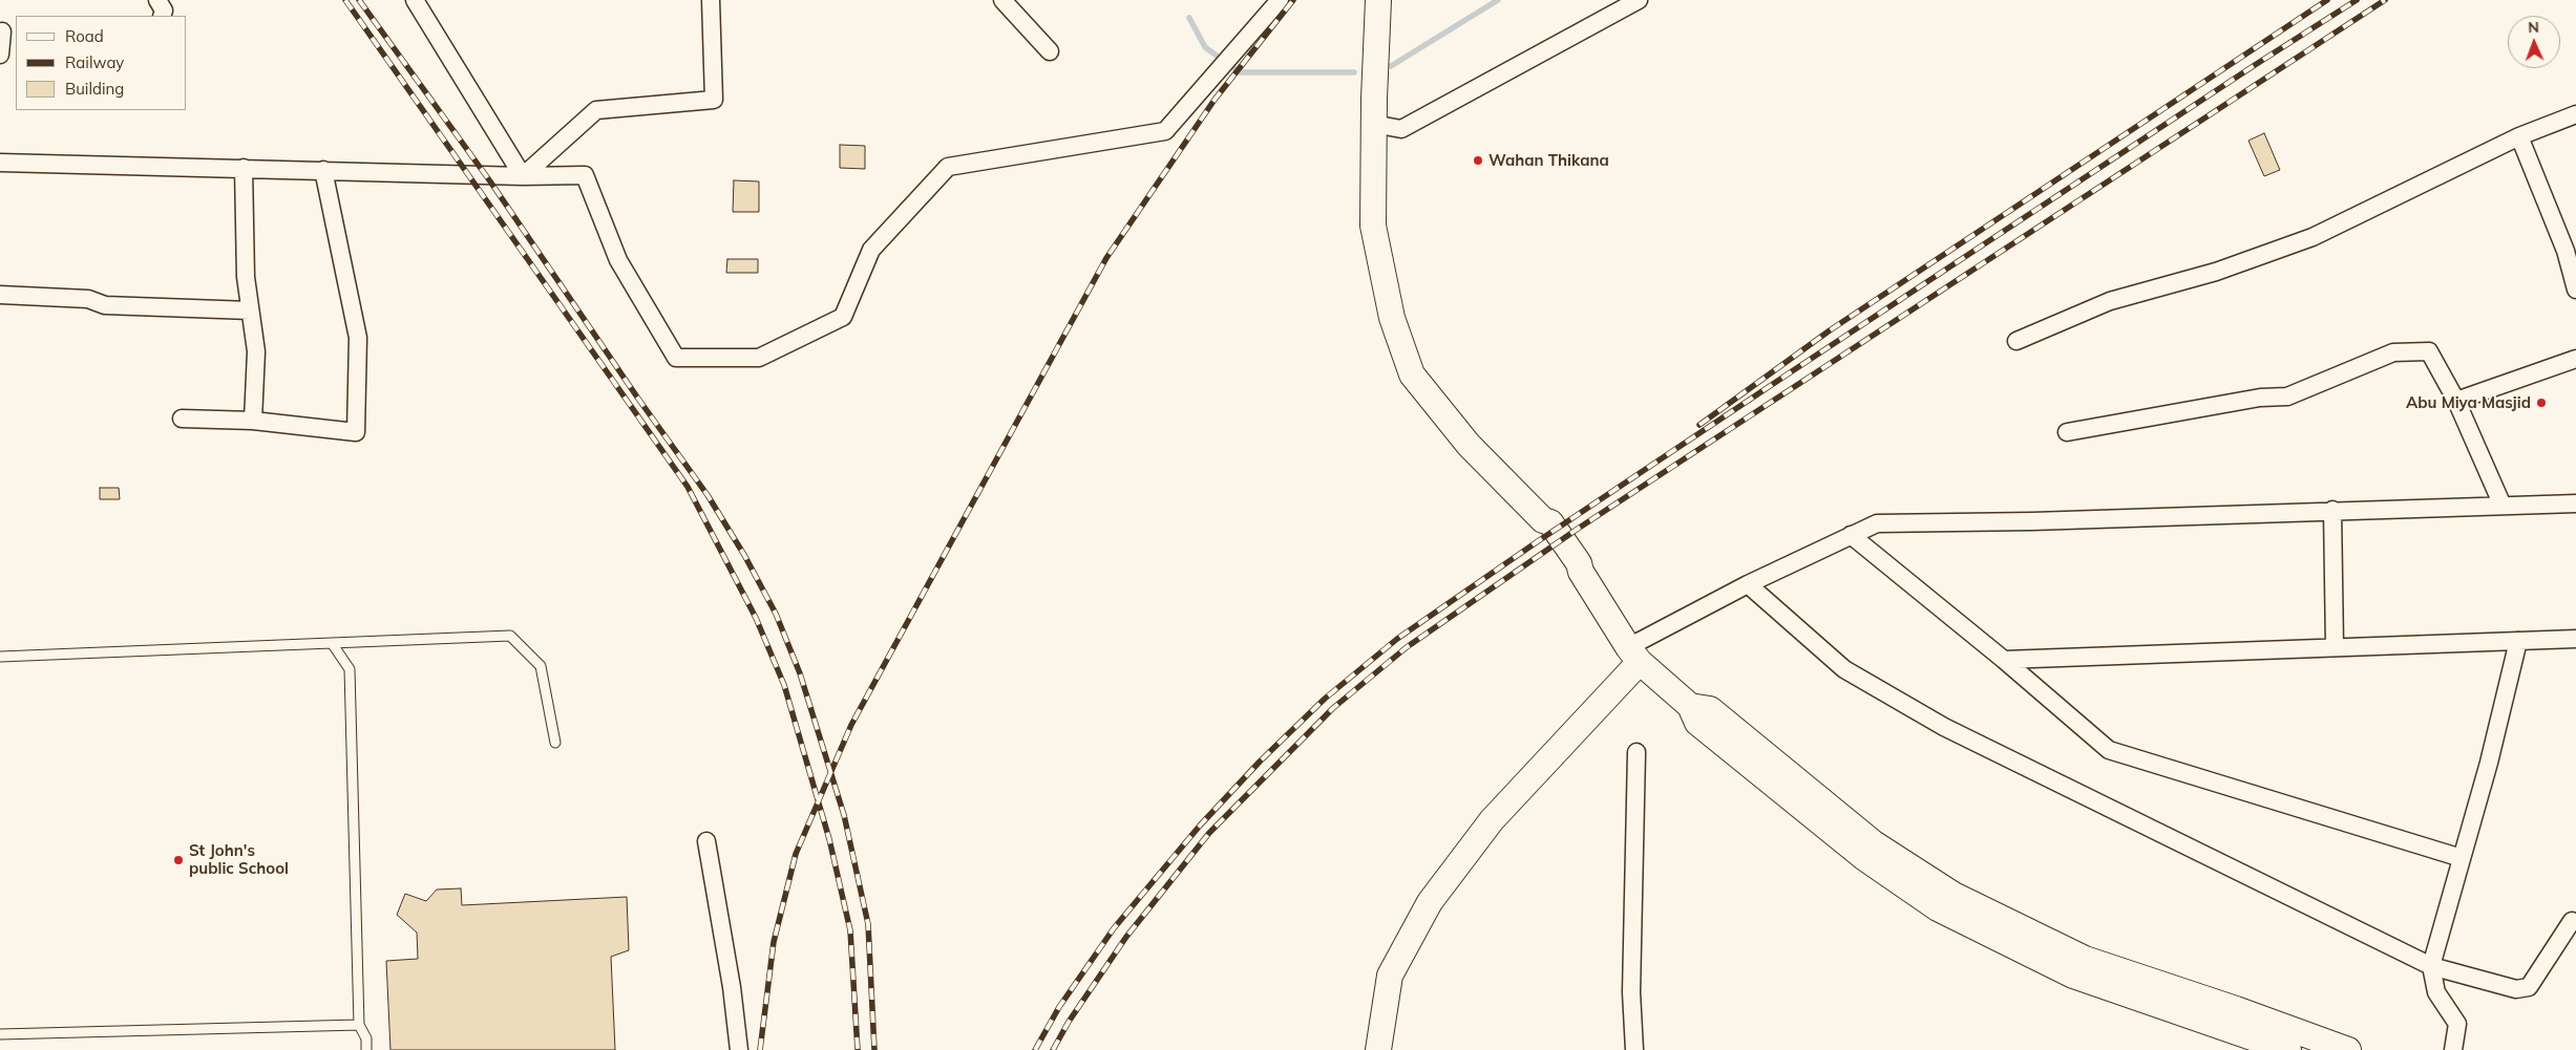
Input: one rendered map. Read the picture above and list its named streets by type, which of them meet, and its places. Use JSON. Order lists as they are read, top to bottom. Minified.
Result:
{"places":["Wahan Thikana","Abu Miya Masjid","St John's public School"],"legend":["Road","Railway","Building"],"north":"top"}
